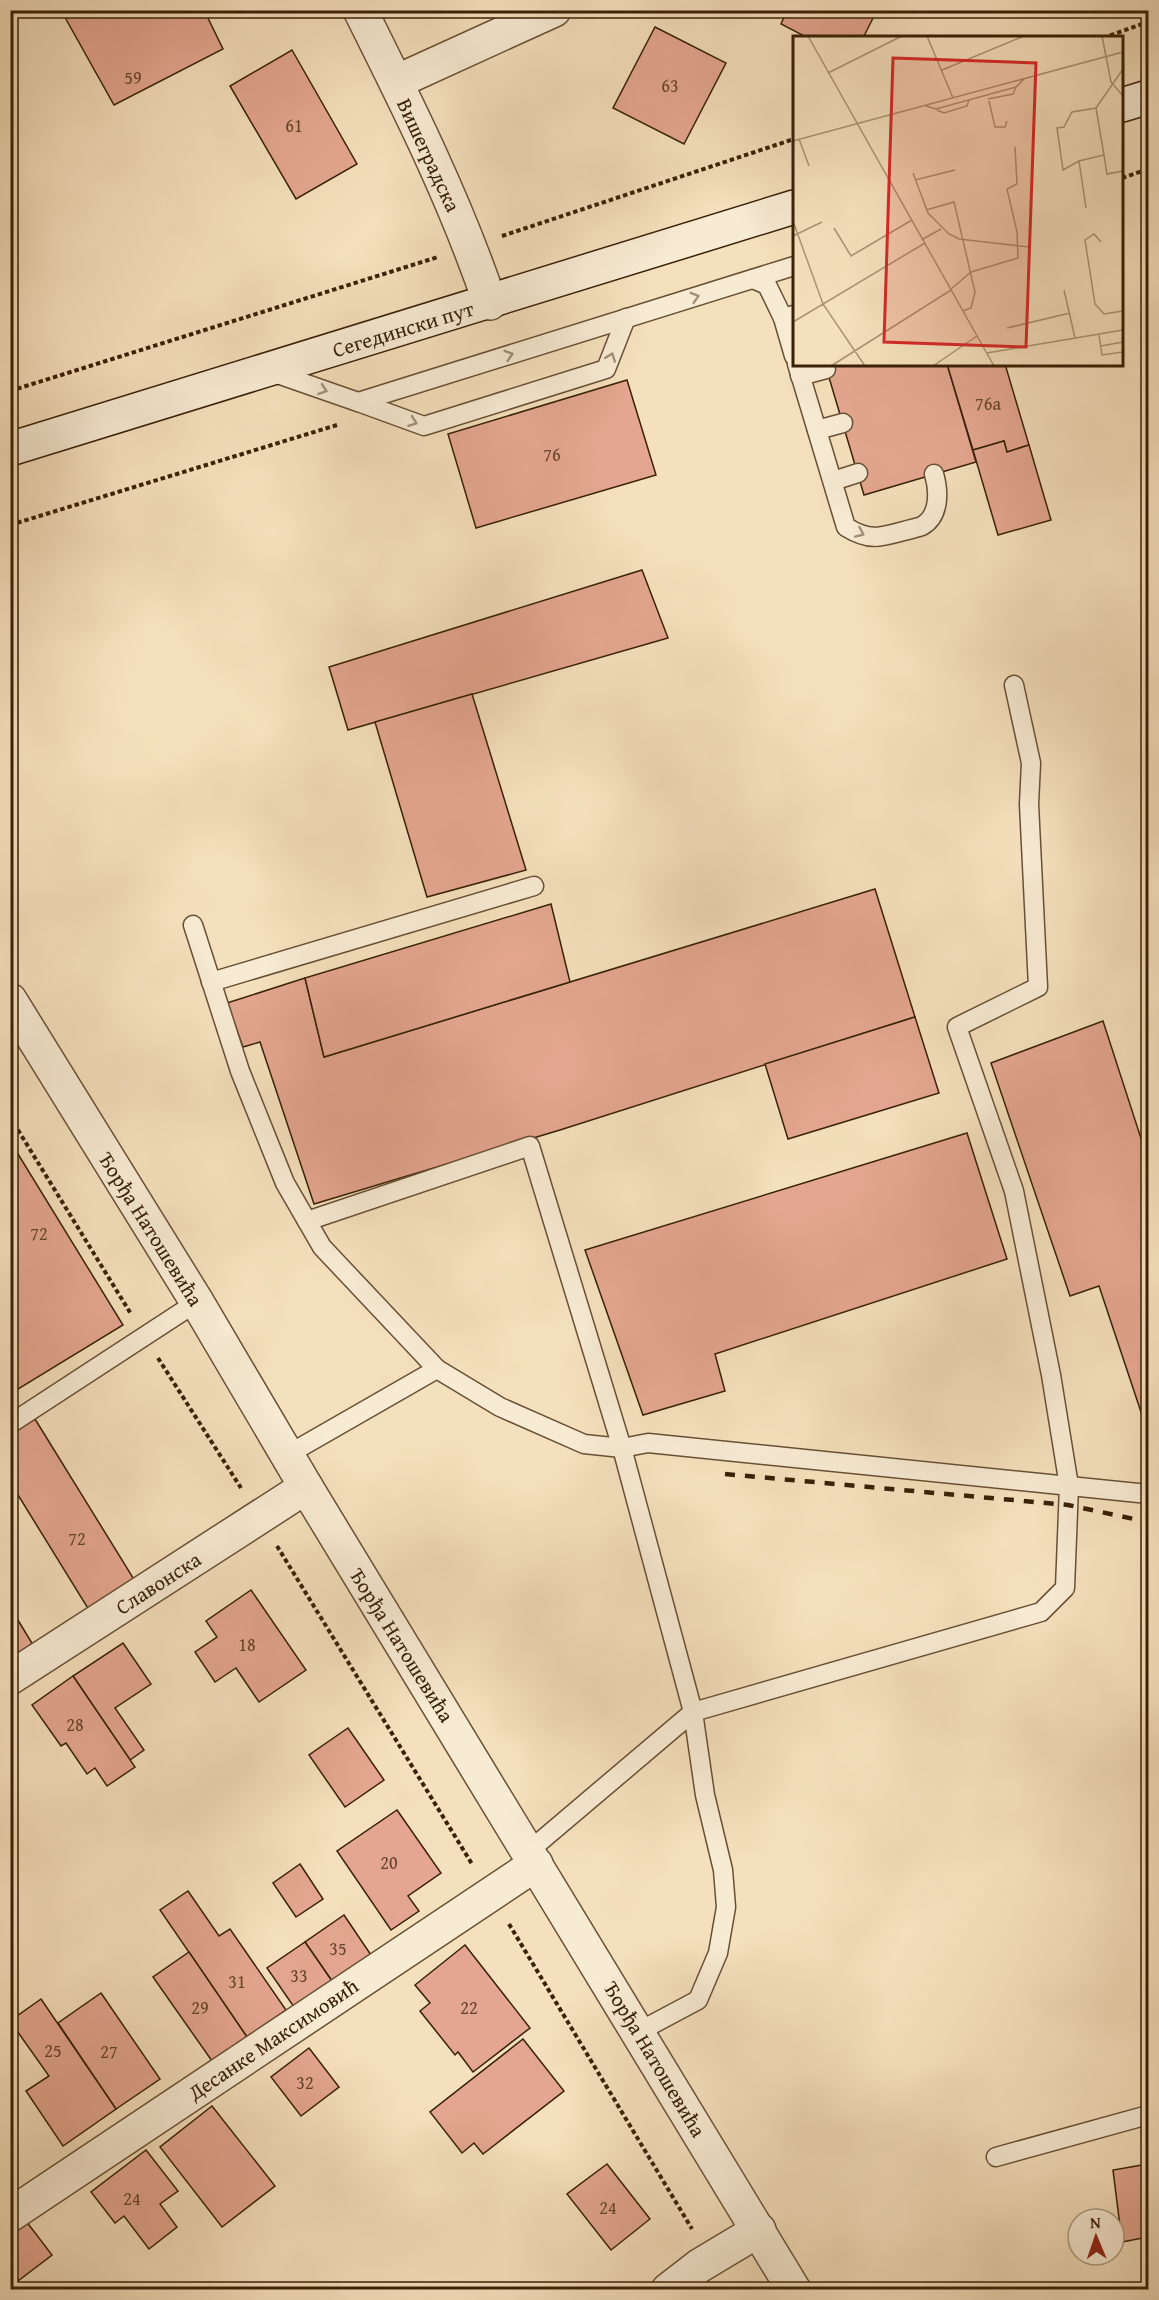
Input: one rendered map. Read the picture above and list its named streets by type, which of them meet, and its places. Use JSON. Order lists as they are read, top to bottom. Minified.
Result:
{"streets":{"street":["Вишеградска","Сегедински пут","Ђорђа Натошевића","Славонска","Десанке Максимовић"]},"crossings":[["Вишеградска","Сегедински пут"],["Ђорђа Натошевића","Славонска"],["Ђорђа Натошевића","Десанке Максимовић"]],"house_numbers":["59","63","61","76a","76","72","72","18","28","20","35","33","31","29","22","25","27","32","24","24"],"north":"top"}
